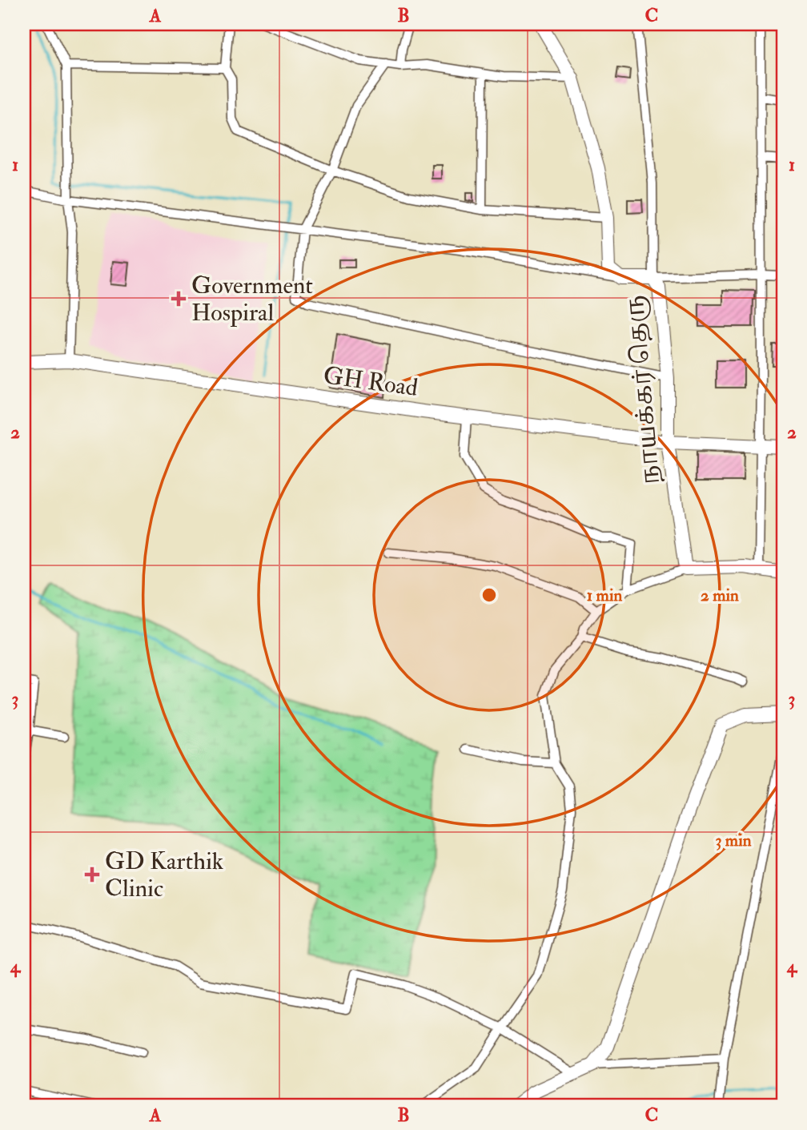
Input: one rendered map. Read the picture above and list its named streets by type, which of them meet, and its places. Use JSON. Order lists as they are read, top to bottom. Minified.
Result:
{"streets":{"street":["GH Road","நாயக்கர் தெரு"]},"crossings":[["GH Road","நாயக்கர் தெரு"]],"places":{"health":["Government Hospiral","GD Karthik Clinic"]},"grid":{"columns":["A","B","C"],"rows":["1","2","3","4"]},"rings":["1 min","2 min","3 min"]}
